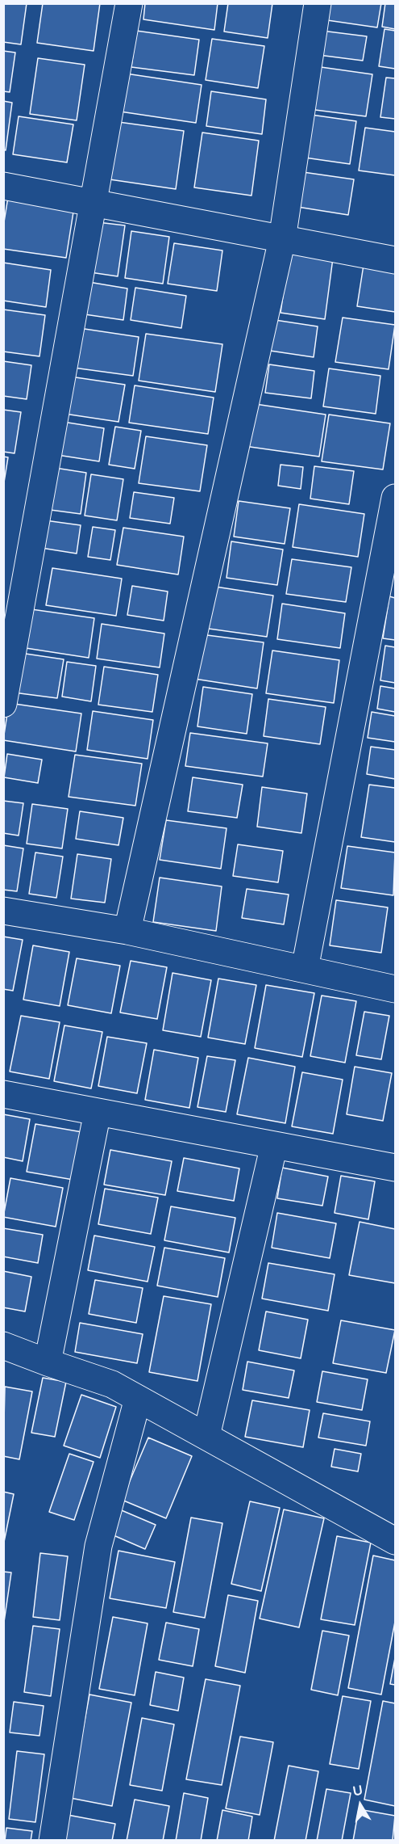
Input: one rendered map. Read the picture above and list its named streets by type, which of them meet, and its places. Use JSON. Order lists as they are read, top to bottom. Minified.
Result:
{"north":"top"}
